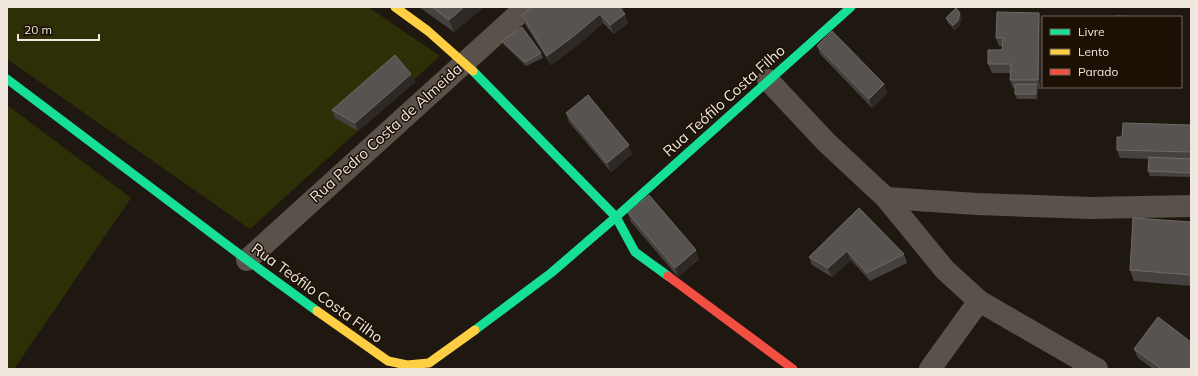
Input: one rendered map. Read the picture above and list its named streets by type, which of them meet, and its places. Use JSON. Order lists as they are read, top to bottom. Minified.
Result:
{"streets":{"street":["Rua Teófilo Costa Filho","Rua Pedro Costa de Almeida"]},"crossings":[["Rua Teófilo Costa Filho","Rua Pedro Costa de Almeida"]],"legend":["Livre","Lento","Parado"],"scale_bar":"20 m"}
